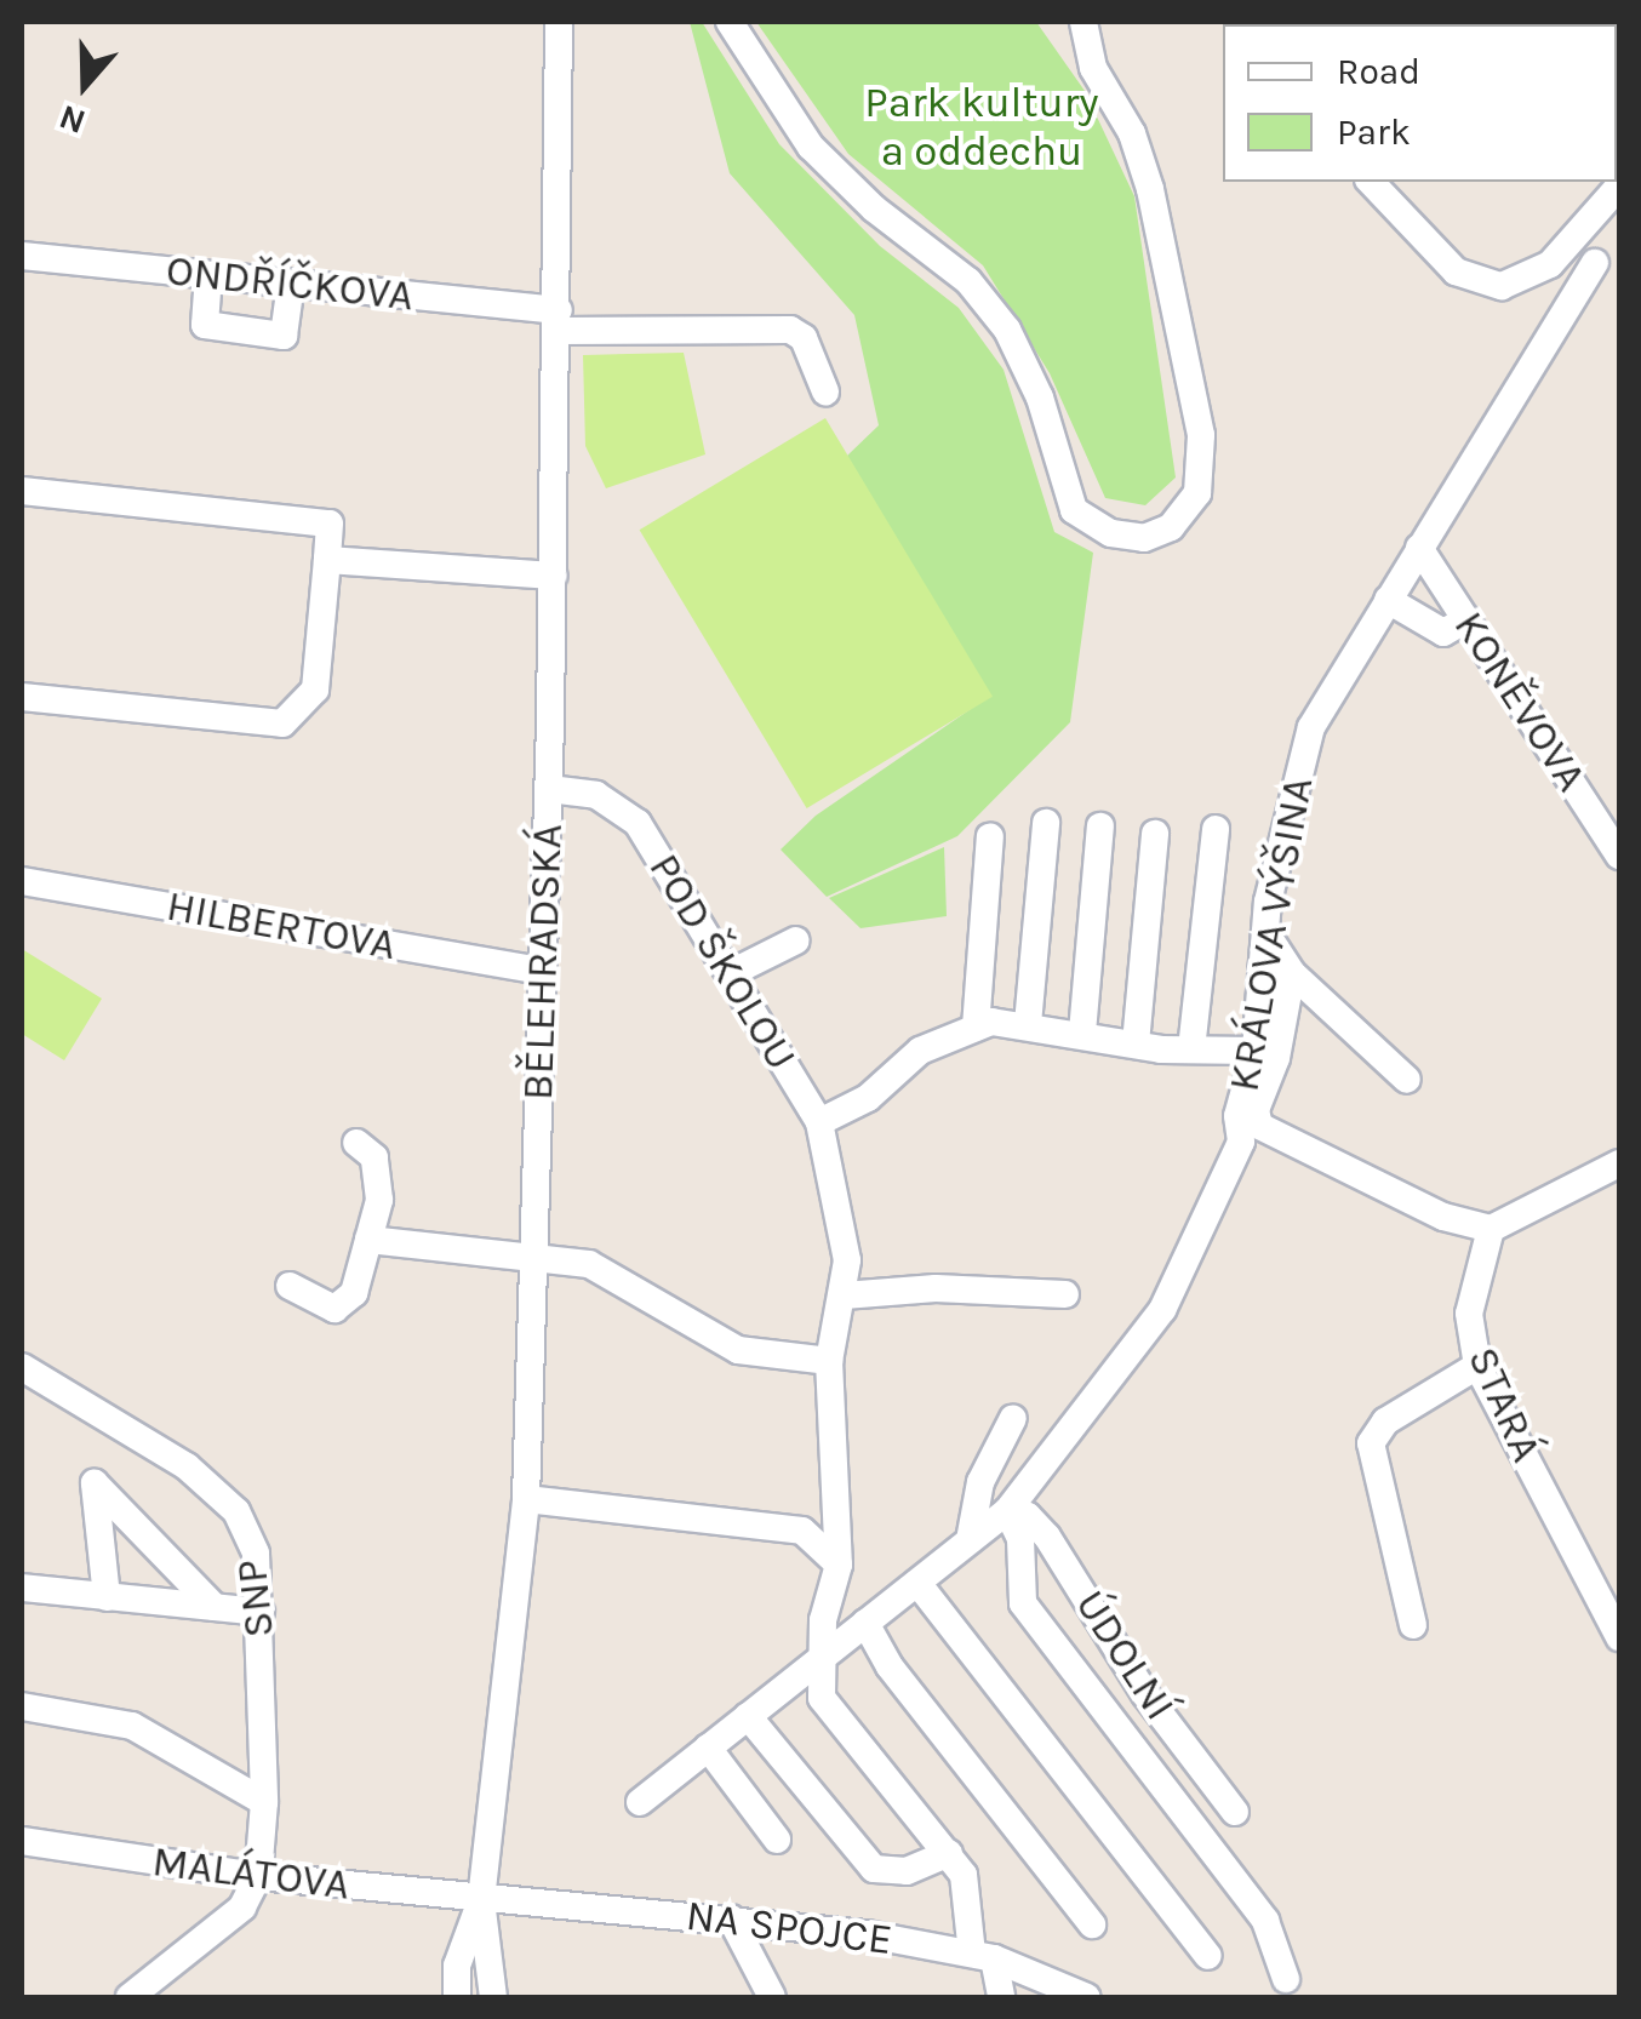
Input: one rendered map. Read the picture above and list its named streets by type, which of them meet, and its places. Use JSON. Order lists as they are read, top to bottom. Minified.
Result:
{"streets":{"street":["ONDŘÍČKOVA","KONĚVOVA","HILBERTOVA","KRÁLOVA VÝŠINA","BĚLEHRADSKÁ","POD ŠKOLOU","STARÁ","SNP","ÚDOLNÍ","MALÁTOVA","NA SPOJCE"]},"crossings":[["ONDŘÍČKOVA","BĚLEHRADSKÁ"],["KONĚVOVA","KRÁLOVA VÝŠINA"],["HILBERTOVA","BĚLEHRADSKÁ"],["KRÁLOVA VÝŠINA","POD ŠKOLOU"],["KRÁLOVA VÝŠINA","ÚDOLNÍ"],["BĚLEHRADSKÁ","POD ŠKOLOU"],["BĚLEHRADSKÁ","MALÁTOVA"],["BĚLEHRADSKÁ","NA SPOJCE"],["SNP","MALÁTOVA"],["MALÁTOVA","NA SPOJCE"]],"parks":["Park kultury a oddechu"],"legend":["Road","Park"],"north":"bottom"}
